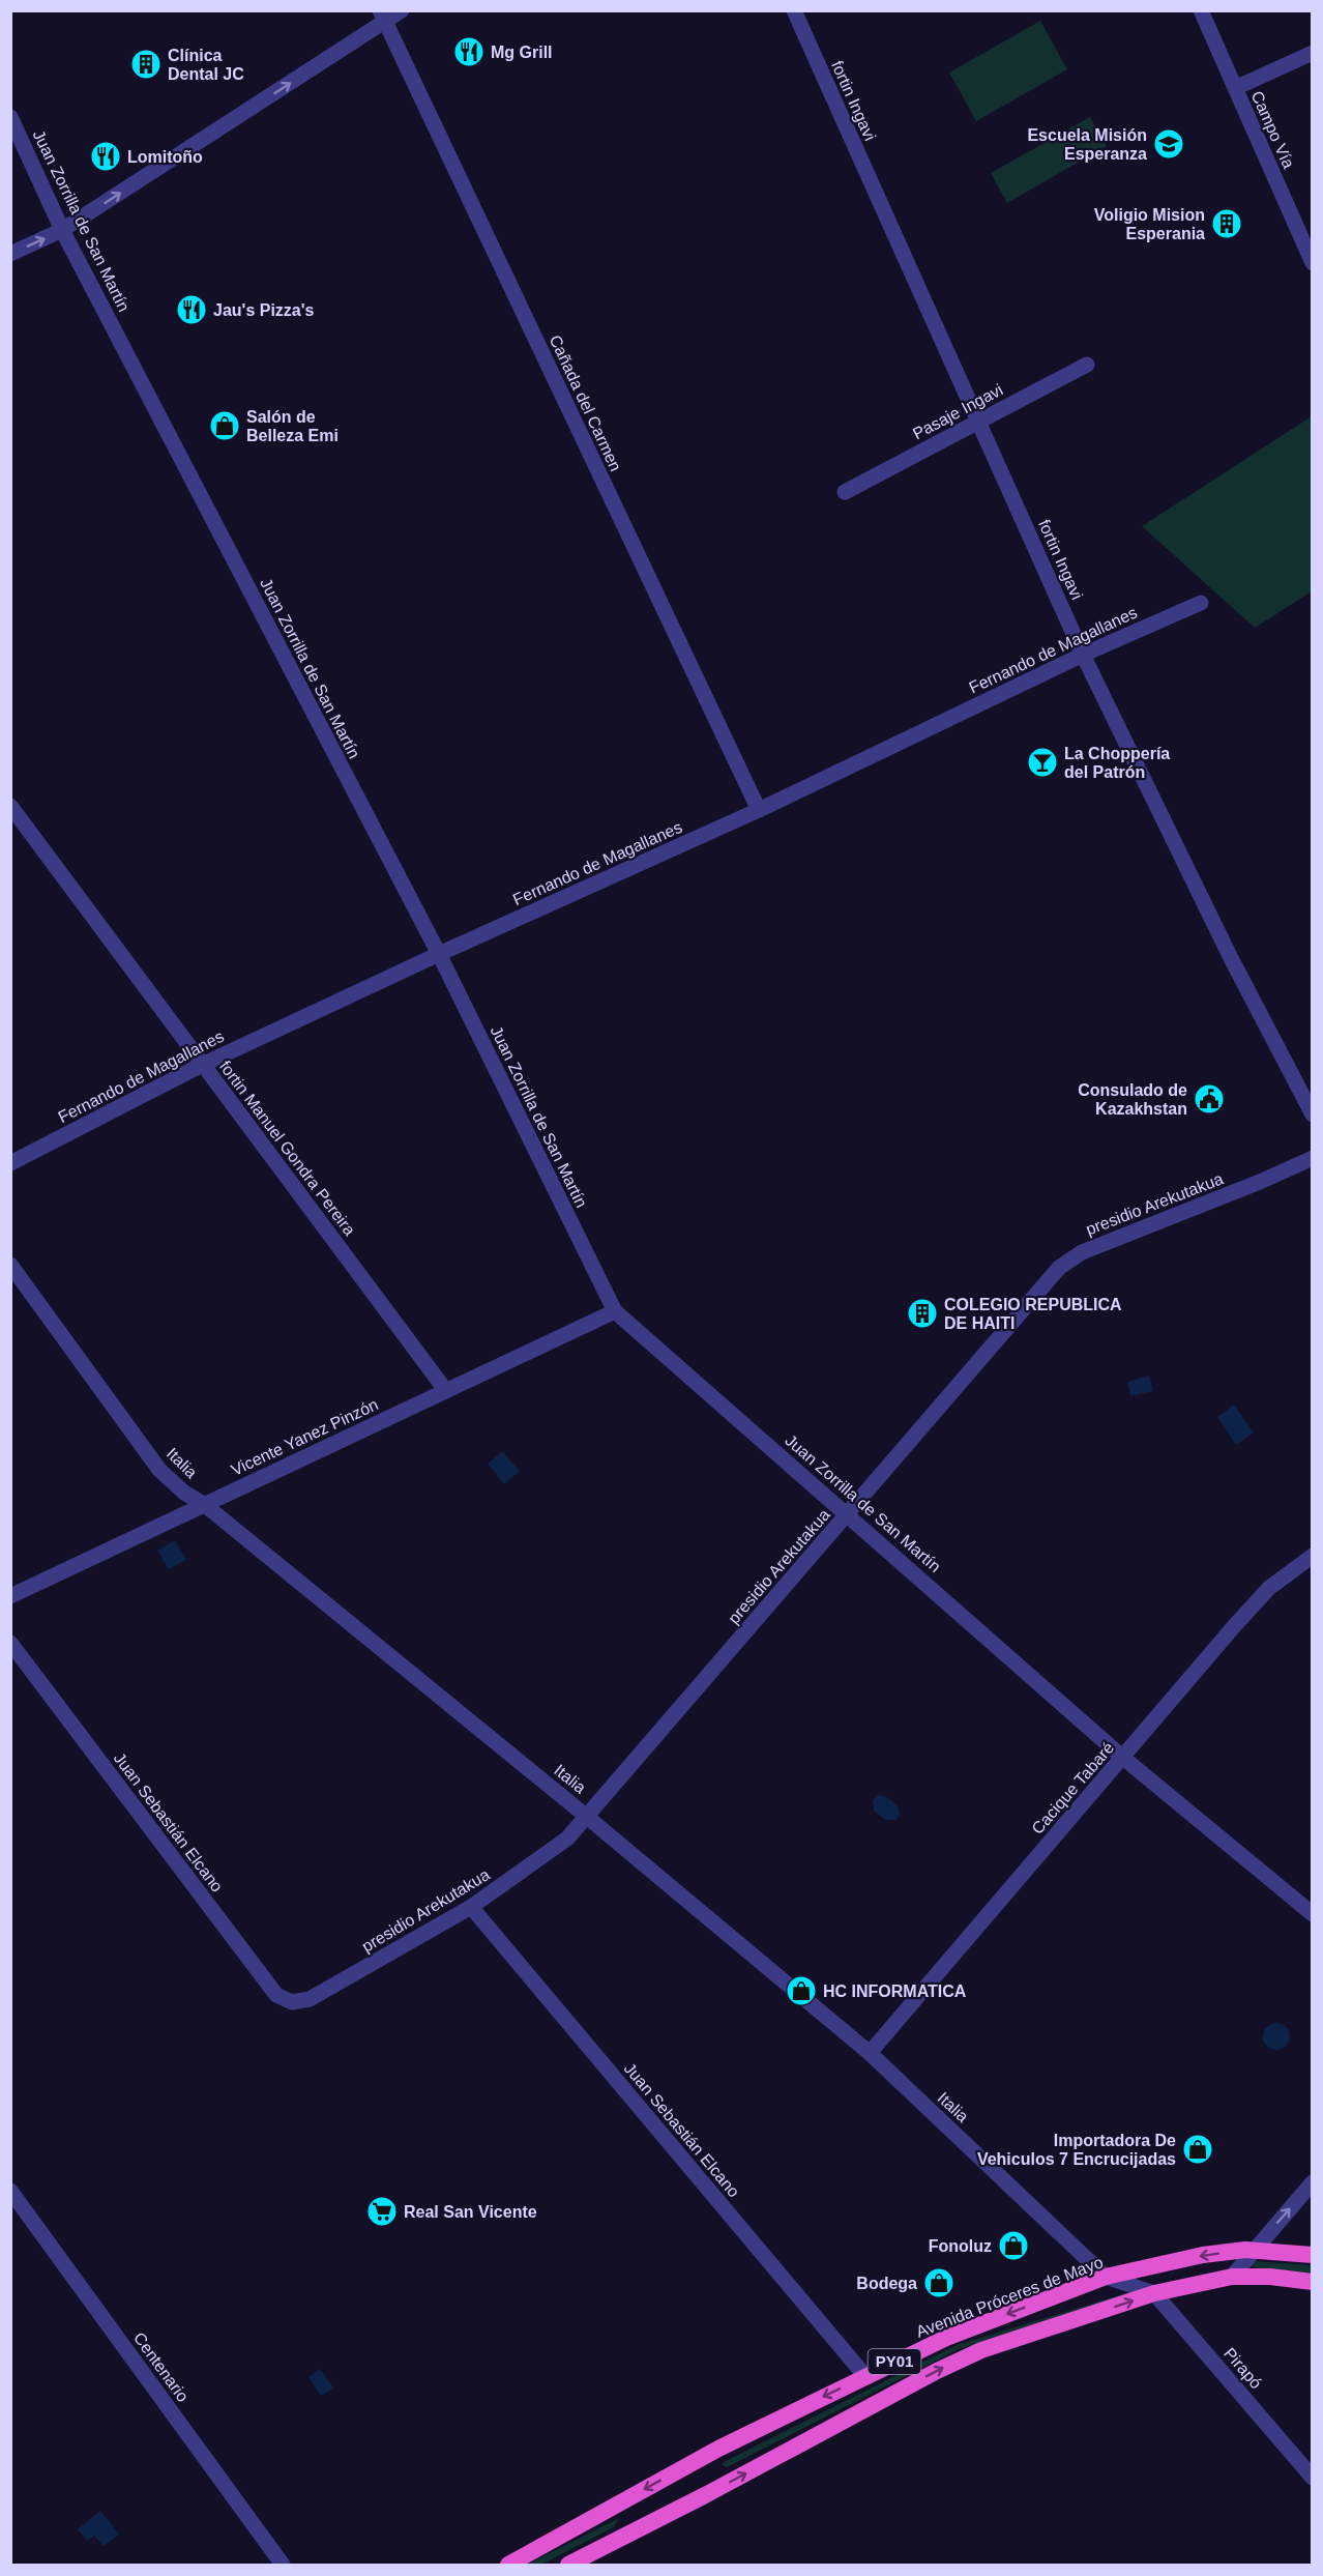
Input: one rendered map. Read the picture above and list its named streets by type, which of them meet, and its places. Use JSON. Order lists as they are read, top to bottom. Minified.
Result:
{"streets":{"highway":["Avenida Próceres de Mayo","PY01"],"street":["fortin Ingavi","Campo Vía","Juan Zorrilla de San Martín","Cañada del Carmen","Pasaje Ingavi","Fernando de Magallanes","fortin Manuel Gondra Pereira","presidio Arekutakua","Vicente Yanez Pinzón","Italia","Cacique Tabaré","Juan Sebastián Elcano","Centenario","Pirapó"]},"crossings":[["fortin Ingavi","Pasaje Ingavi"],["fortin Ingavi","Fernando de Magallanes"],["Juan Zorrilla de San Martín","Fernando de Magallanes"],["Juan Zorrilla de San Martín","presidio Arekutakua"],["Juan Zorrilla de San Martín","Vicente Yanez Pinzón"],["Juan Zorrilla de San Martín","Cacique Tabaré"],["Cañada del Carmen","Fernando de Magallanes"],["Fernando de Magallanes","fortin Manuel Gondra Pereira"],["fortin Manuel Gondra Pereira","Vicente Yanez Pinzón"],["presidio Arekutakua","Italia"],["presidio Arekutakua","Juan Sebastián Elcano"],["Vicente Yanez Pinzón","Italia"],["Italia","Cacique Tabaré"],["Italia","Avenida Próceres de Mayo"],["Italia","PY01"],["Italia","Pirapó"],["Juan Sebastián Elcano","Avenida Próceres de Mayo"],["PY01","Pirapó"]],"places":{"restaurant":["Mg Grill","Lomitoño","Jau's Pizza's"],"building":["Clínica Dental JC","Voligio Mision Esperania","COLEGIO REPUBLICA DE HAITI"],"school or university":["Escuela Misión Esperanza"],"shop":["Salón de Belleza Emi","HC INFORMATICA","Importadora De Vehiculos 7 Encrucijadas","Fonoluz","Bodega"],"bar":["La Choppería del Patrón"],"public building":["Consulado de Kazakhstan"],"supermarket":["Real San Vicente"]}}
